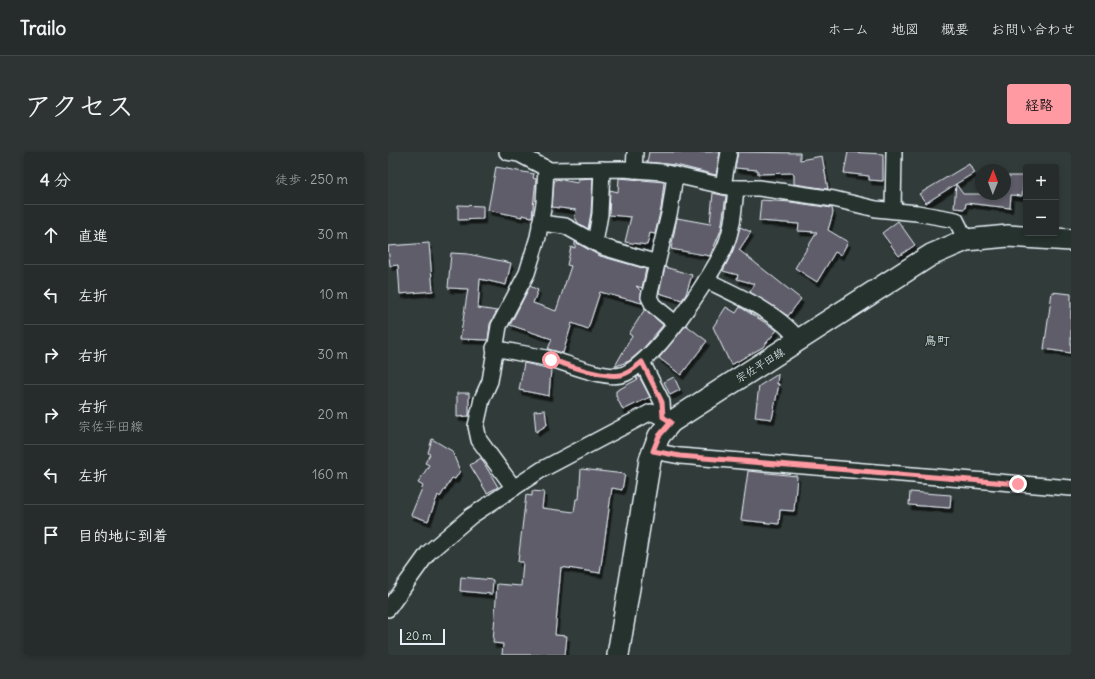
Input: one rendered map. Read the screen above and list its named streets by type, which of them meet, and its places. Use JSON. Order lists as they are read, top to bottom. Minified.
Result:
{"streets":{"main road":["宗佐平田線"]},"districts":["鳥町"],"scale_bar":"20 m","north":"top","page":{"header":"Trailo","nav":["ホーム","地図","概要","お問い合わせ"],"title":"アクセス","buttons":"経路","heading":["4 分","徒歩 · 250 m"],"map_buttons":["+","−"],"list":[["直進","30 m"],["左折","10 m"],["右折","30 m"],["右折","宗佐平田線","20 m"],["左折","160 m"],"目的地に到着"],"scale":"20 m"}}
